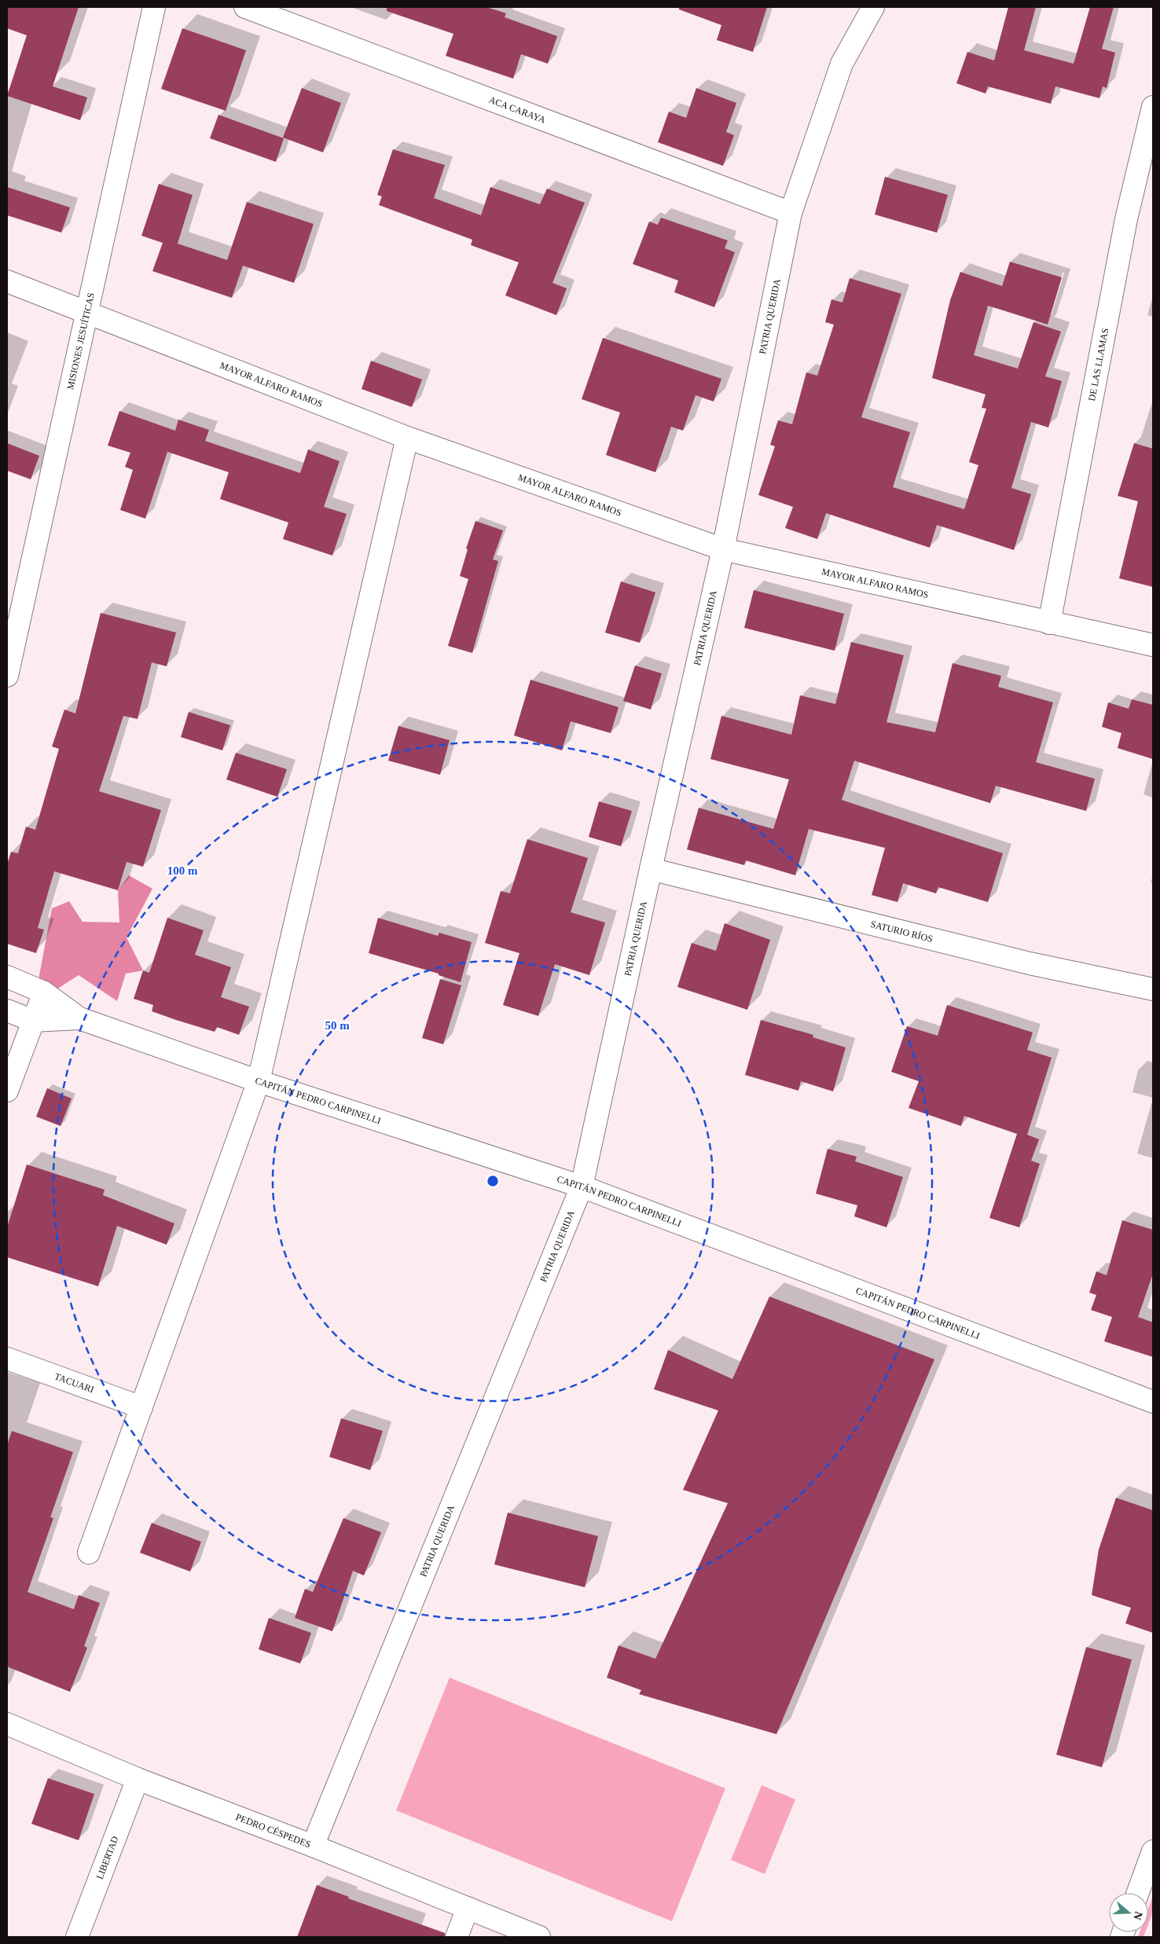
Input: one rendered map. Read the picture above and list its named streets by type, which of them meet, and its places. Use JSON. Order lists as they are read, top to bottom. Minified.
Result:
{"streets":{"street":["ACA CARAYA","PATRIA QUERIDA","MISIONES JESUÍTICAS","DE LAS LLAMAS","MAYOR ALFARO RAMOS","SATURIO RÍOS","CAPITÁN PEDRO CARPINELLI","TACUARI","PEDRO CÉSPEDES","LIBERTAD"]},"crossings":[["ACA CARAYA","PATRIA QUERIDA"],["PATRIA QUERIDA","MAYOR ALFARO RAMOS"],["PATRIA QUERIDA","SATURIO RÍOS"],["PATRIA QUERIDA","CAPITÁN PEDRO CARPINELLI"],["PATRIA QUERIDA","PEDRO CÉSPEDES"],["MISIONES JESUÍTICAS","MAYOR ALFARO RAMOS"],["DE LAS LLAMAS","MAYOR ALFARO RAMOS"],["PEDRO CÉSPEDES","LIBERTAD"]],"north":"right","rings":["100 m","50 m"]}
